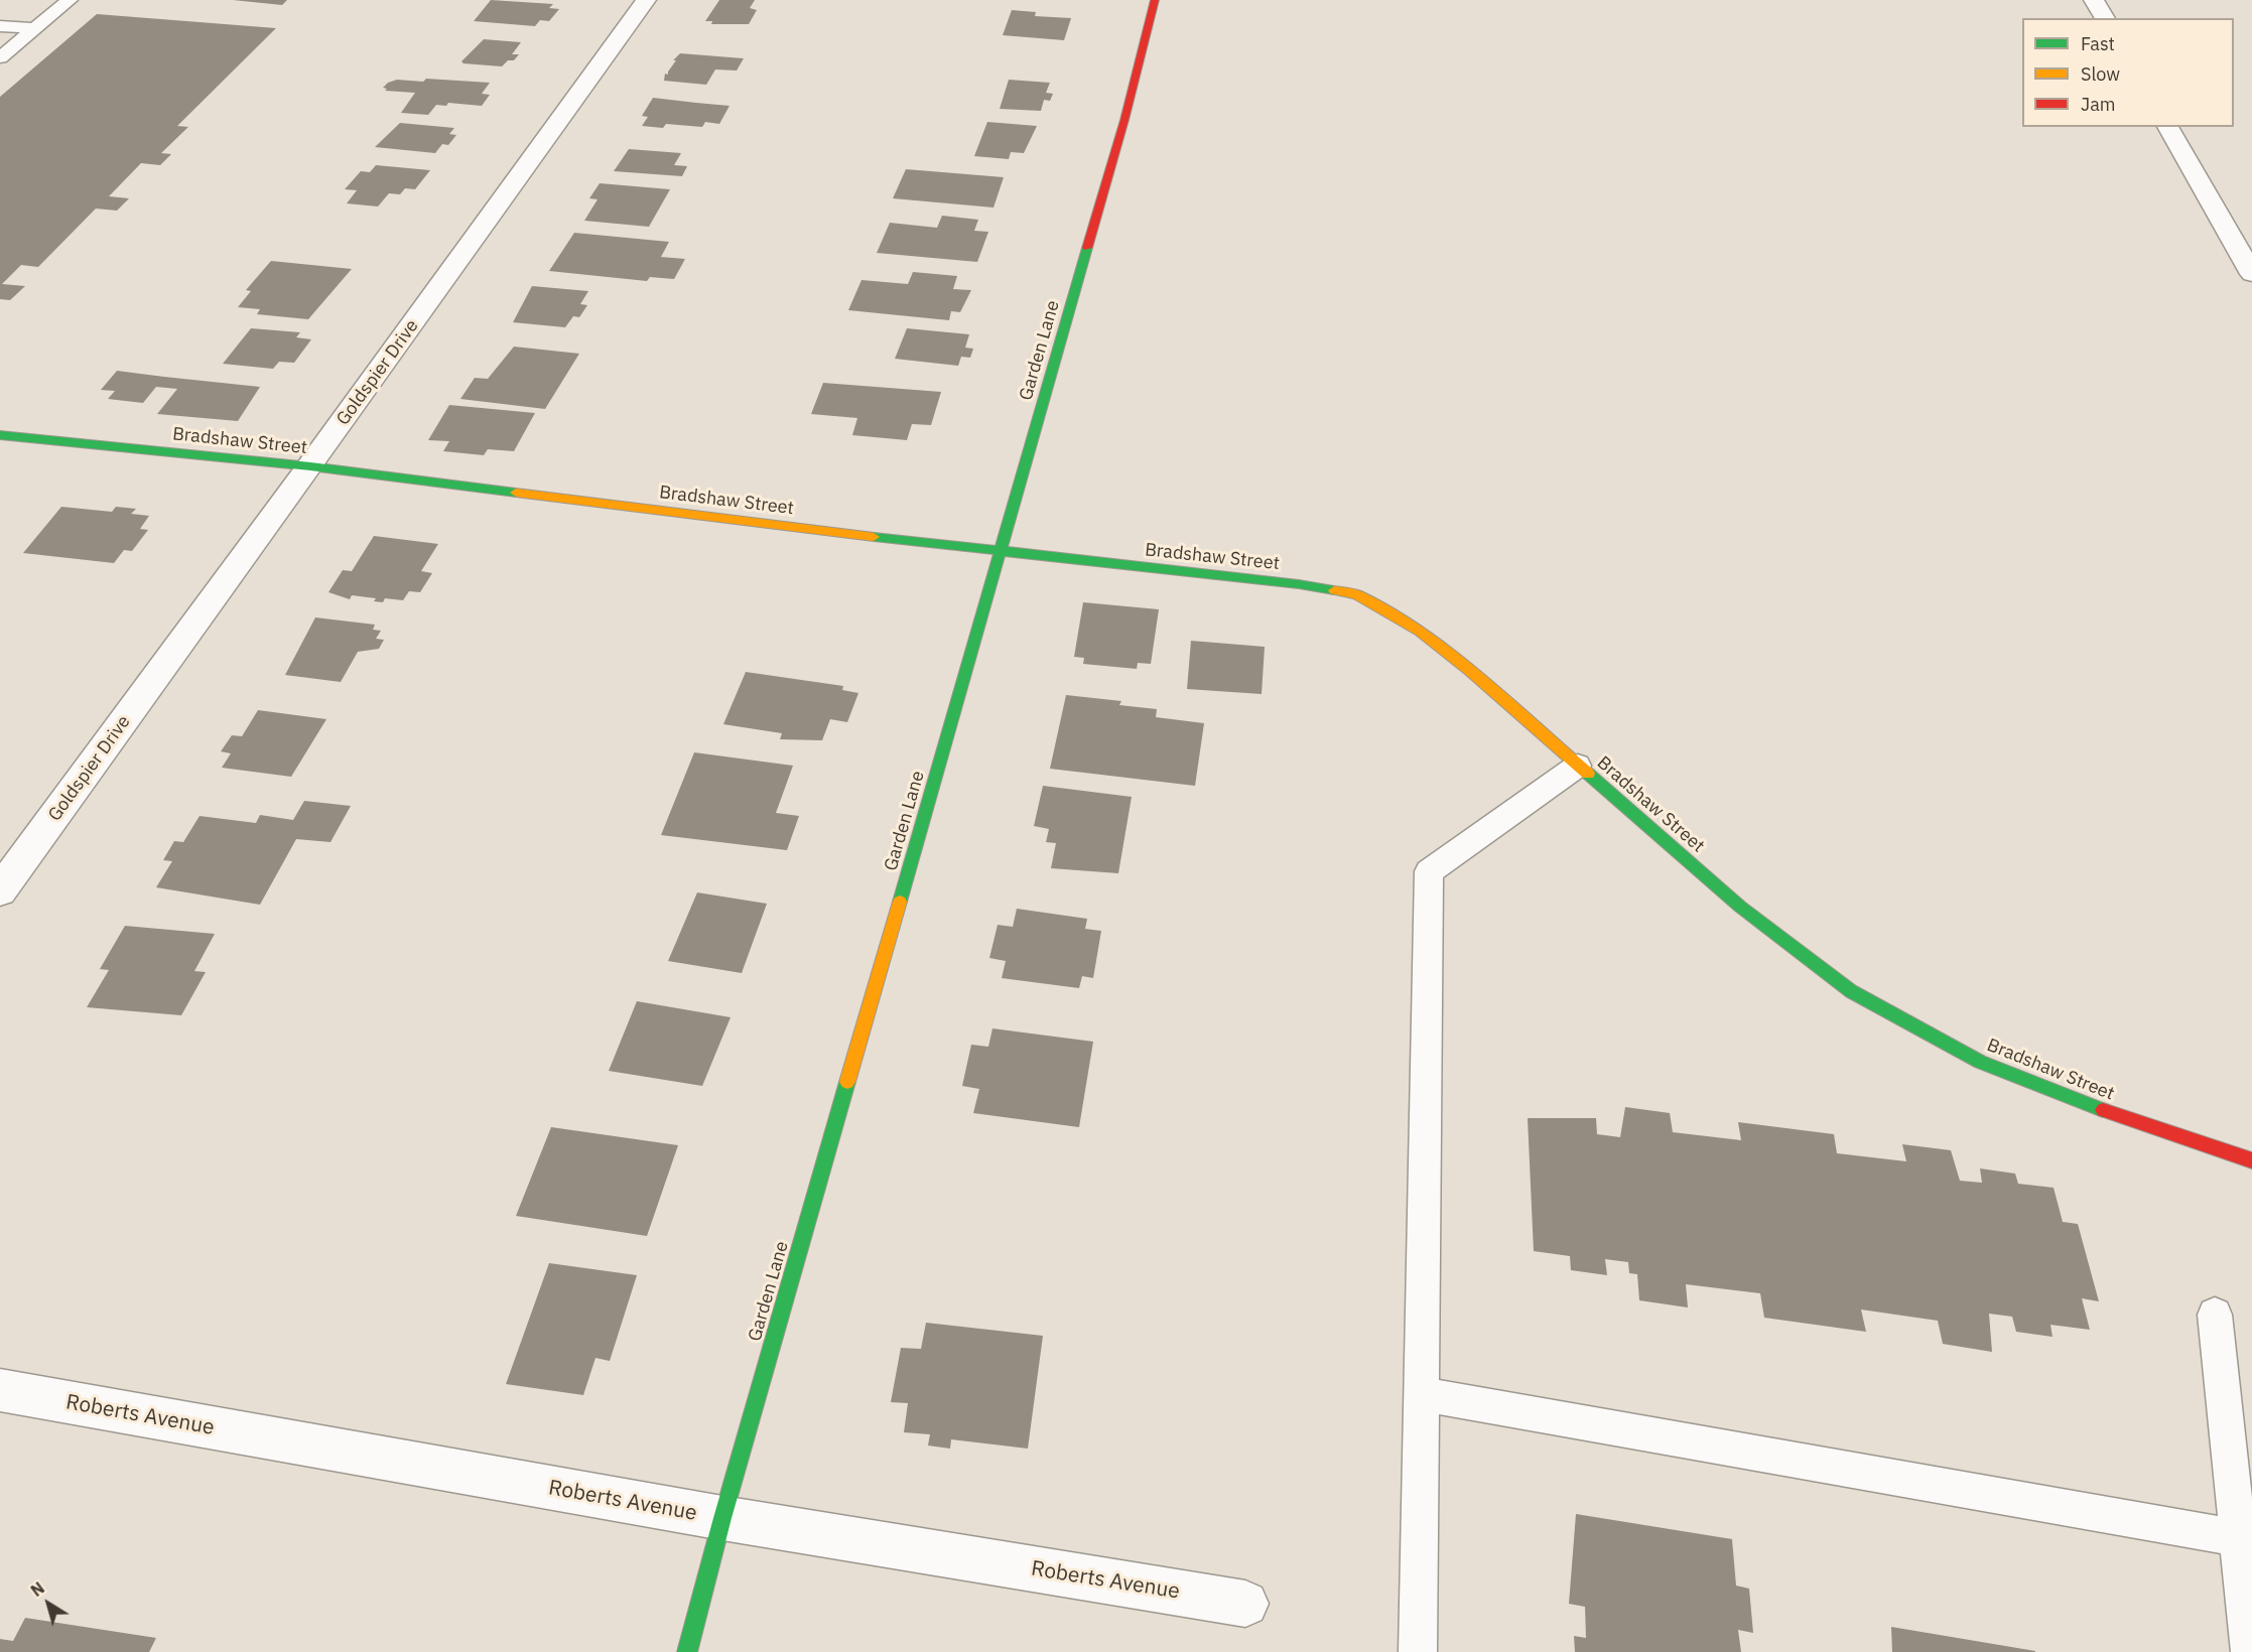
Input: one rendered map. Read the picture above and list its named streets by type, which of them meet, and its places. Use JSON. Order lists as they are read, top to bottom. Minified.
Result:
{"streets":{"street":["Garden Lane","Goldspier Drive","Bradshaw Street","Roberts Avenue"]},"crossings":[["Garden Lane","Bradshaw Street"],["Garden Lane","Roberts Avenue"],["Goldspier Drive","Bradshaw Street"]],"legend":["Fast","Slow","Jam"],"north":"top left"}
